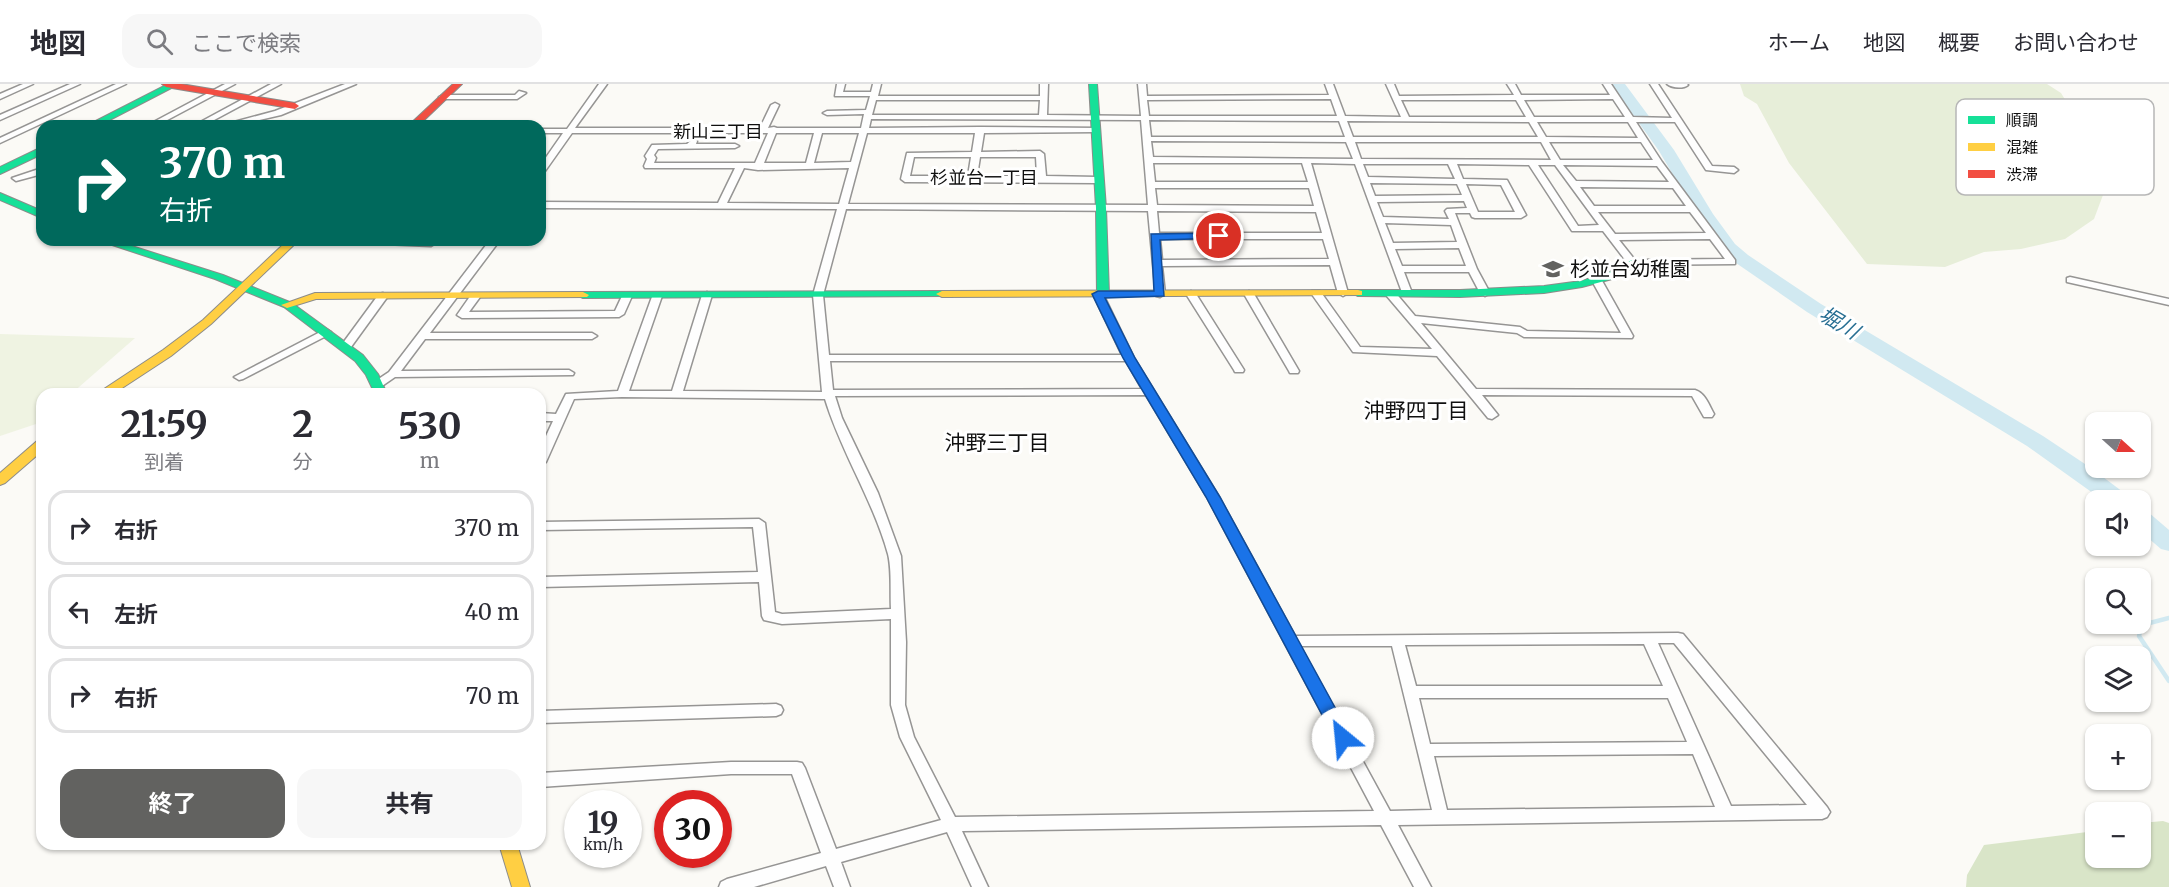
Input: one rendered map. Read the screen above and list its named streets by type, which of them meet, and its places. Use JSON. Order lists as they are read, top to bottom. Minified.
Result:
{"districts":["新山三丁目","杉並台一丁目","沖野四丁目","沖野三丁目"],"water":["堀川"],"places":{"school or university":["杉並台幼稚園"]},"legend":["順調","混雑","渋滞"],"north":"right","page":{"header":"地図","search":"ここで検索","nav":["ホーム","地図","概要","お問い合わせ"],"turn":["370 m","右折"],"eta":["21:59","到着","2","分","530","m"],"map_buttons":["+","−"],"list":[{"name":"右折","value":"370 m"},{"name":"左折","value":"40 m"},{"name":"右折","value":"70 m"}],"buttons":["終了","共有"],"speed":"19 km/h","limit":"30"}}
